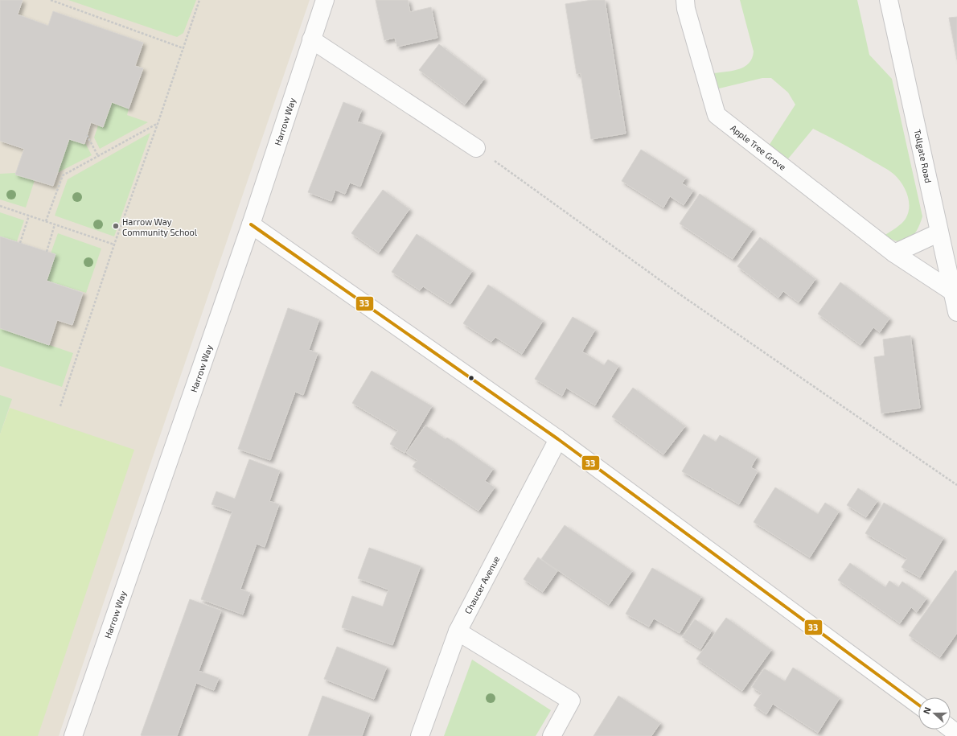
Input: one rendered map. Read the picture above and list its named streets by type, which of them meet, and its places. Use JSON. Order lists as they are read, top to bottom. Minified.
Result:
{"streets":{"street":["Harrow Way","Apple Tree Grove","Tollgate Road","Chaucer Avenue"]},"crossings":[["Apple Tree Grove","Tollgate Road"]],"places":["Harrow Way Community School"],"lines":["transit line 33"],"north":"left"}
